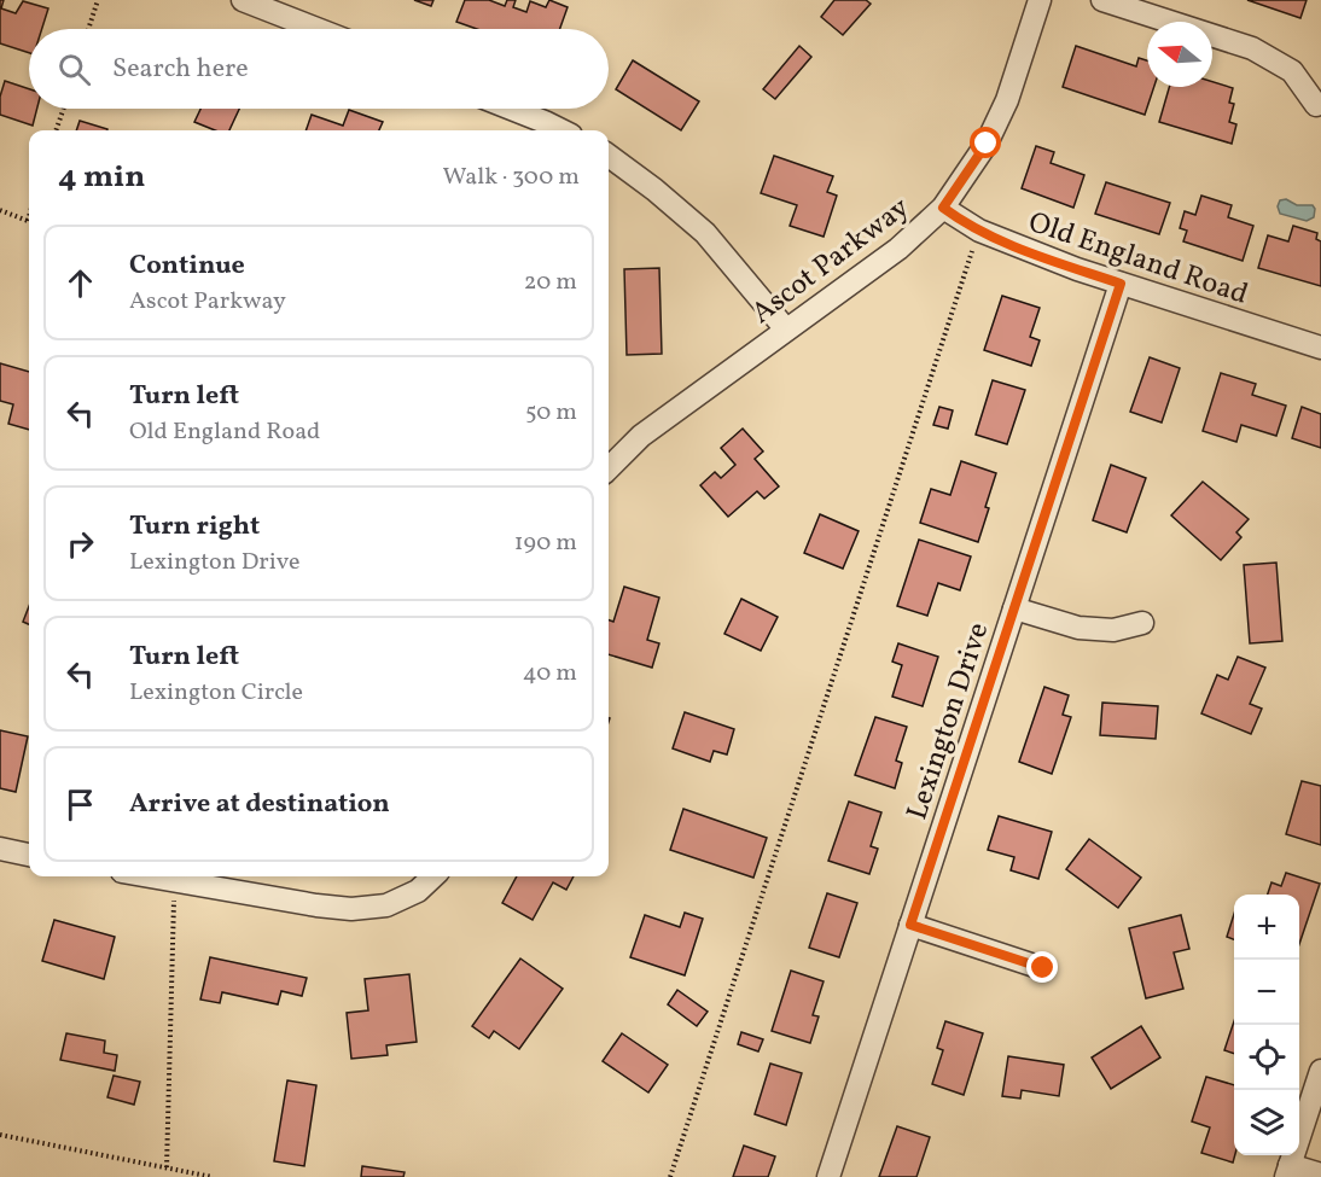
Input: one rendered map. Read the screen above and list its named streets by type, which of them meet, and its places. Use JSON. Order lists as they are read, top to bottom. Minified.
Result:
{"streets":{"street":["Old England Road","Ascot Parkway","Lexington Drive"]},"crossings":[["Old England Road","Ascot Parkway"],["Old England Road","Lexington Drive"]],"north":"left","page":{"search":"Search here","heading":["4 min","Walk · 300 m"],"list":[["Continue","Ascot Parkway","20 m"],["Turn left","Old England Road","50 m"],["Turn right","Lexington Drive","190 m"],["Turn left","Lexington Circle","40 m"],"Arrive at destination"],"map_buttons":["+","−"]}}
